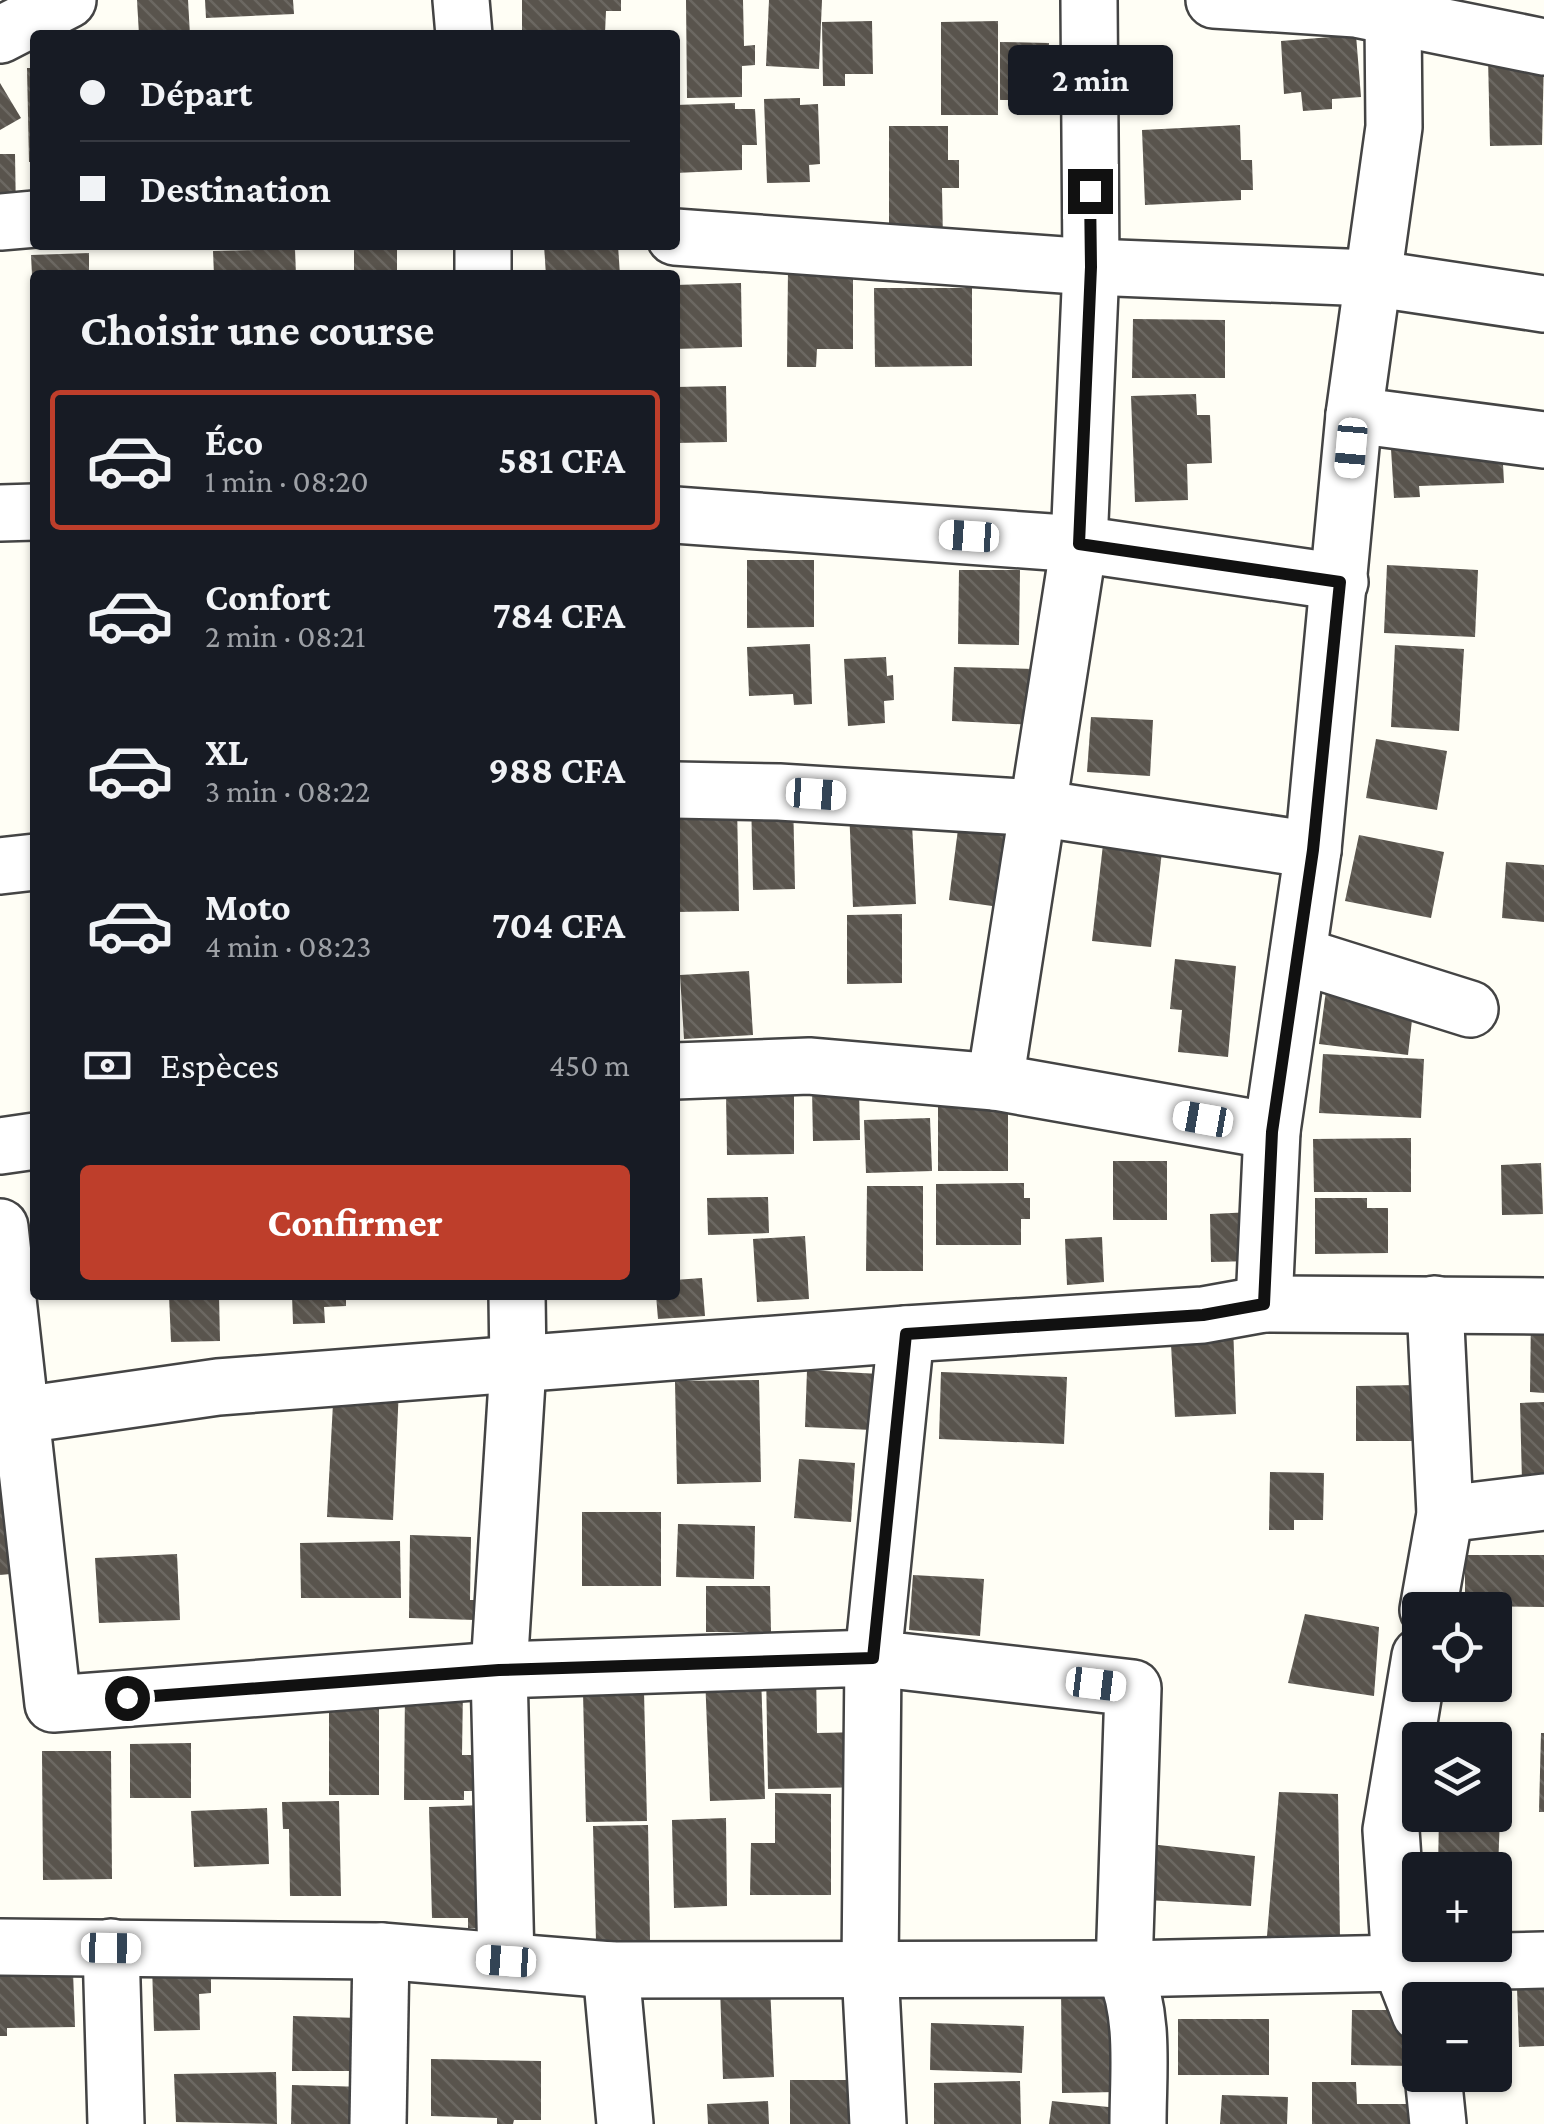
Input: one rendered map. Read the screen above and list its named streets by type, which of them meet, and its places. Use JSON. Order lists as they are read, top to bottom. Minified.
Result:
{"page":{"banner":["Départ","Destination"],"bubble":"2 min","heading":"Choisir une course","list":[{"name":"Éco","note":"1 min · 08:20","value":"581 CFA"},{"name":"Confort","note":"2 min · 08:21","value":"784 CFA"},{"name":"XL","note":"3 min · 08:22","value":"988 CFA"},{"name":"Moto","note":"4 min · 08:23","value":"704 CFA"}],"pay":["Espèces","450 m"],"buttons":"Confirmer","map_buttons":["+","−"]}}
